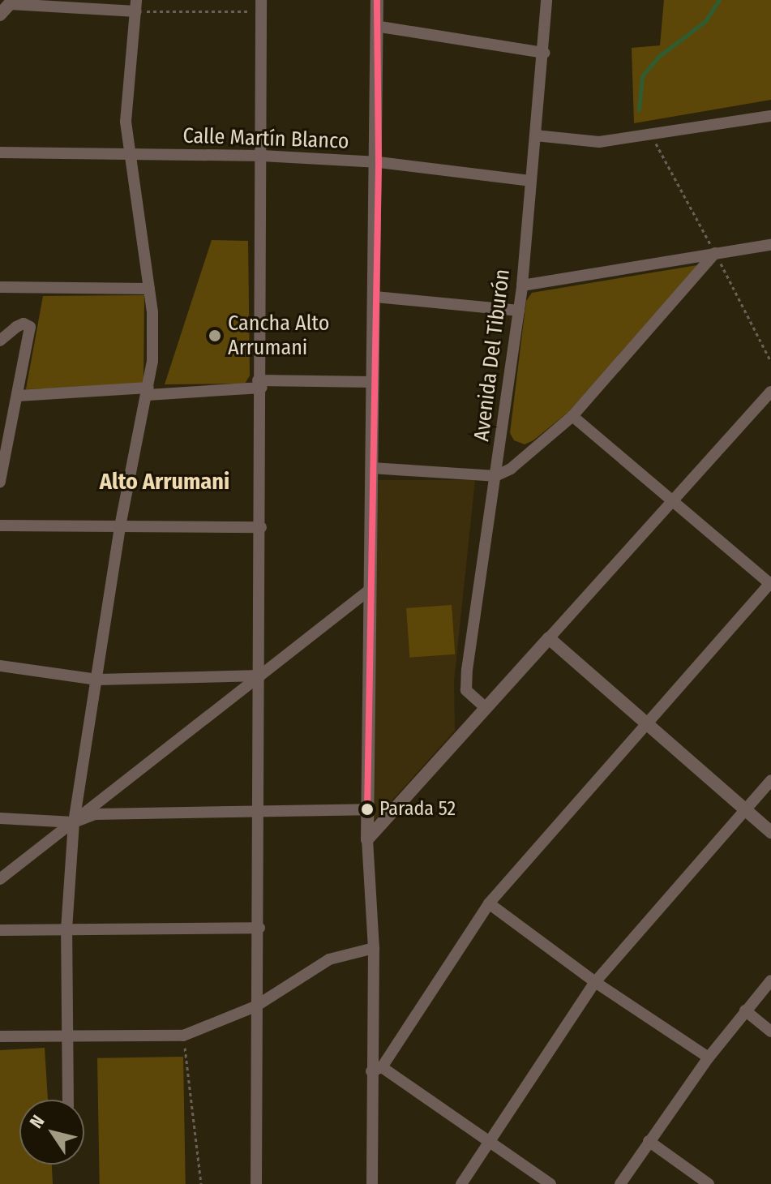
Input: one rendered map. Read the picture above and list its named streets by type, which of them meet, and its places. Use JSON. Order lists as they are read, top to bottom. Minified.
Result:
{"streets":{"street":["Calle Martín Blanco","Avenida Del Tiburón"]},"crossings":[["Calle Martín Blanco","Avenida Del Tiburón"]],"districts":["Alto Arrumani"],"places":["Cancha Alto Arrumani","Parada 52"],"lines":["transit line 52"],"north":"top left"}
